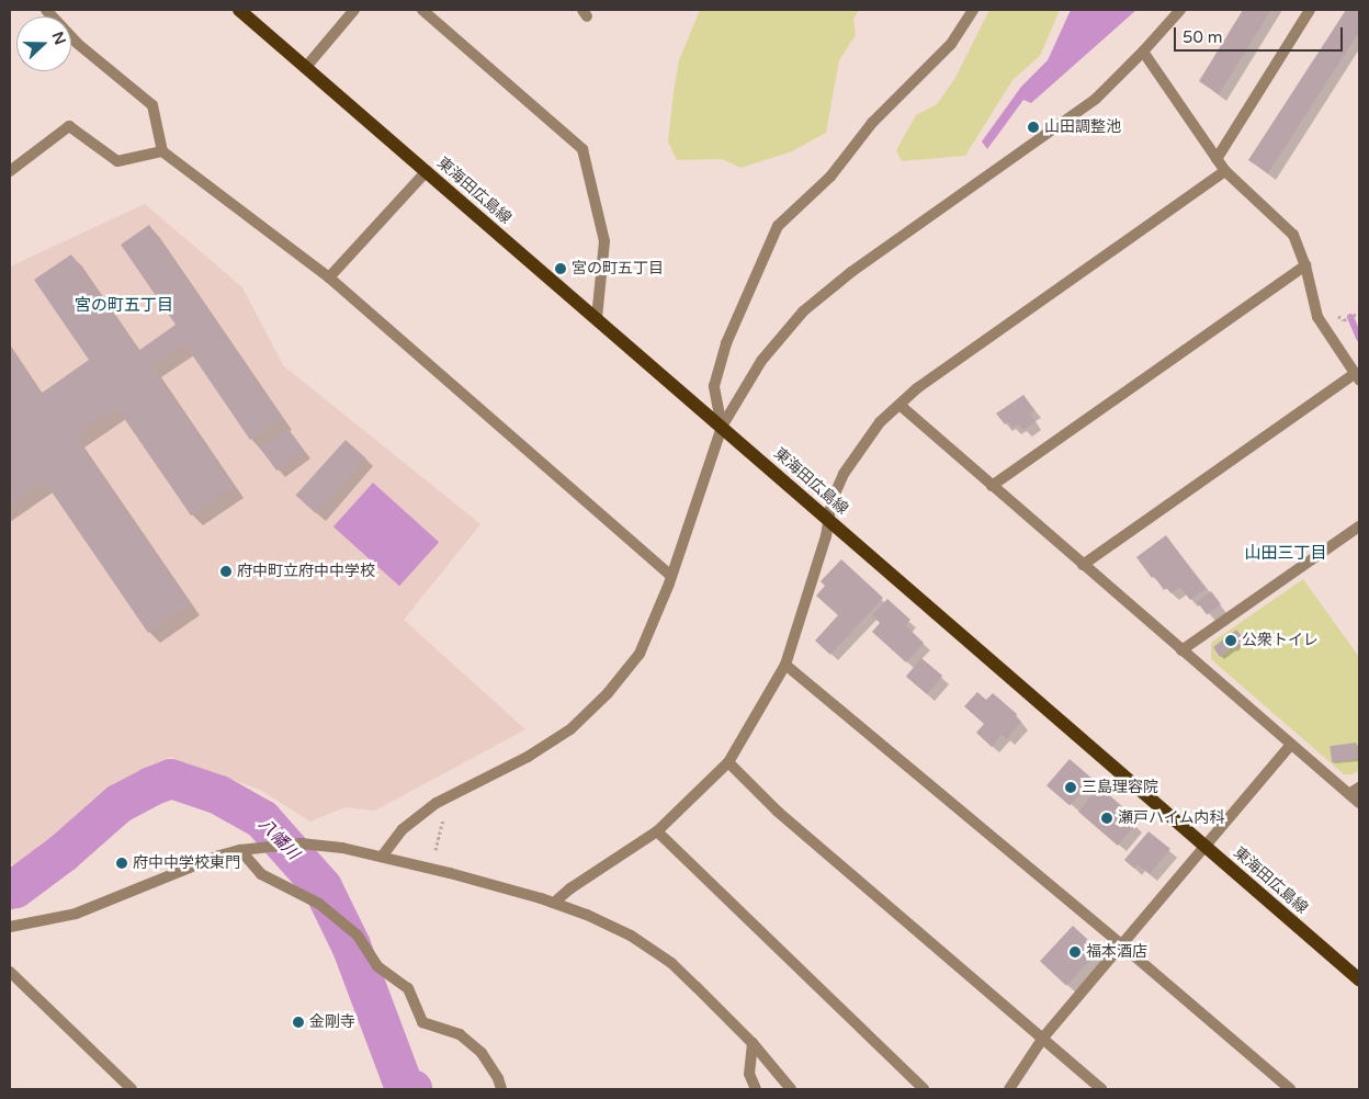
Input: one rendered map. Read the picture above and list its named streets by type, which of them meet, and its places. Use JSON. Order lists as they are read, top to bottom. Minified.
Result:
{"streets":{"main road":["東海田広島線"]},"districts":["宮の町五丁目","山田三丁目"],"water":["八幡川"],"places":["山田調整池","宮の町五丁目","府中町立府中中学校","公衆トイレ","三島理容院","瀬戸ハイム内科","府中中学校東門","福本酒店","金剛寺"],"scale_bar":"50 m","north":"right"}
